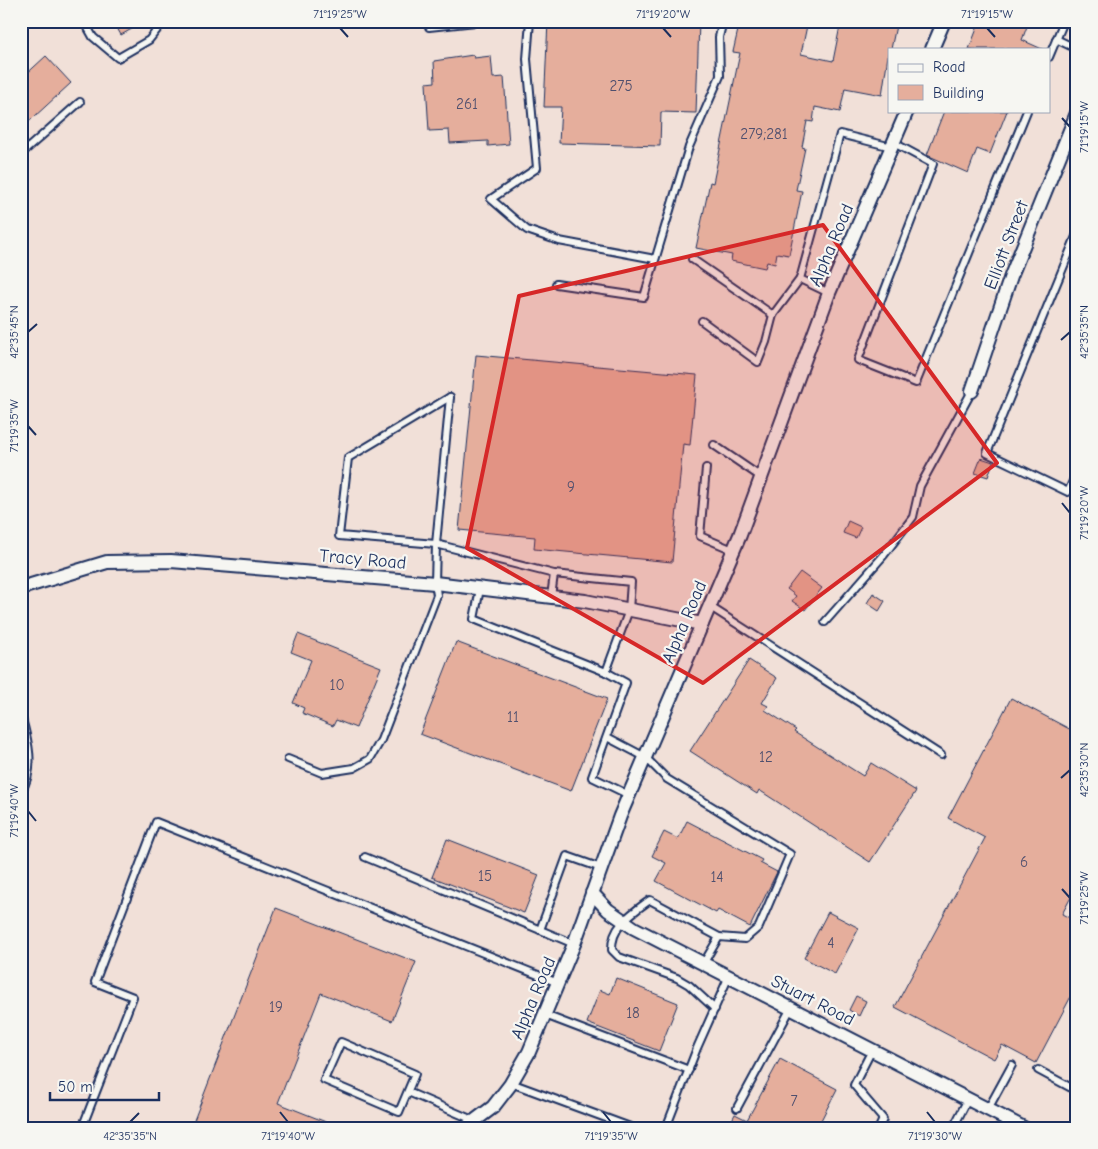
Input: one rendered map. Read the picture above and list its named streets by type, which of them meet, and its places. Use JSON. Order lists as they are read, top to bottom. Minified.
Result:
{"streets":{"street":["Alpha Road","Elliott Street","Tracy Road","Stuart Road"]},"crossings":[["Alpha Road","Tracy Road"],["Alpha Road","Stuart Road"]],"house_numbers":["275","261","279;281","9","10","11","12","6","15","14","4","19","18","7"],"legend":["Road","Building"],"scale_bar":"50 m","coordinates":["71°19'25\"W","71°19'20\"W","71°19'15\"W","42°35'45\"N","42°35'35\"N","71°19'35\"W","42°35'30\"N","71°19'40\"W","71°19'30\"W"]}
